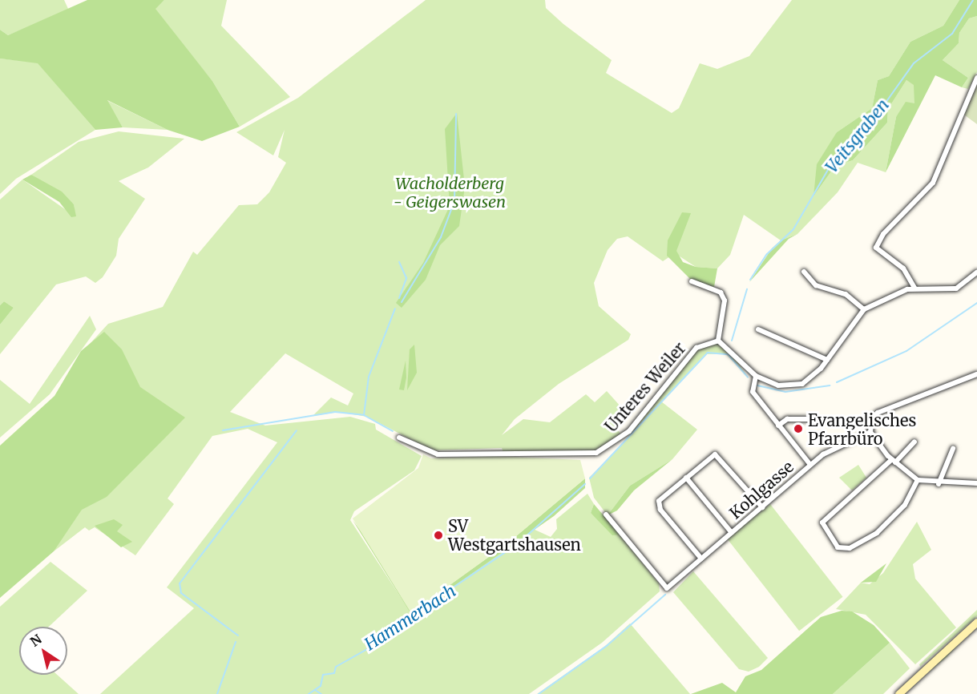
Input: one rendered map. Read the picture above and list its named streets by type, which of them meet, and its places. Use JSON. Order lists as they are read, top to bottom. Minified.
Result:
{"streets":{"street":["Unteres Weiler","Kohlgasse"]},"water":["Veitsgraben","Hammerbach"],"parks":["Wacholderberg - Geigerswasen"],"places":["Evangelisches Pfarrbüro","SV Westgartshausen"],"north":"top left"}
